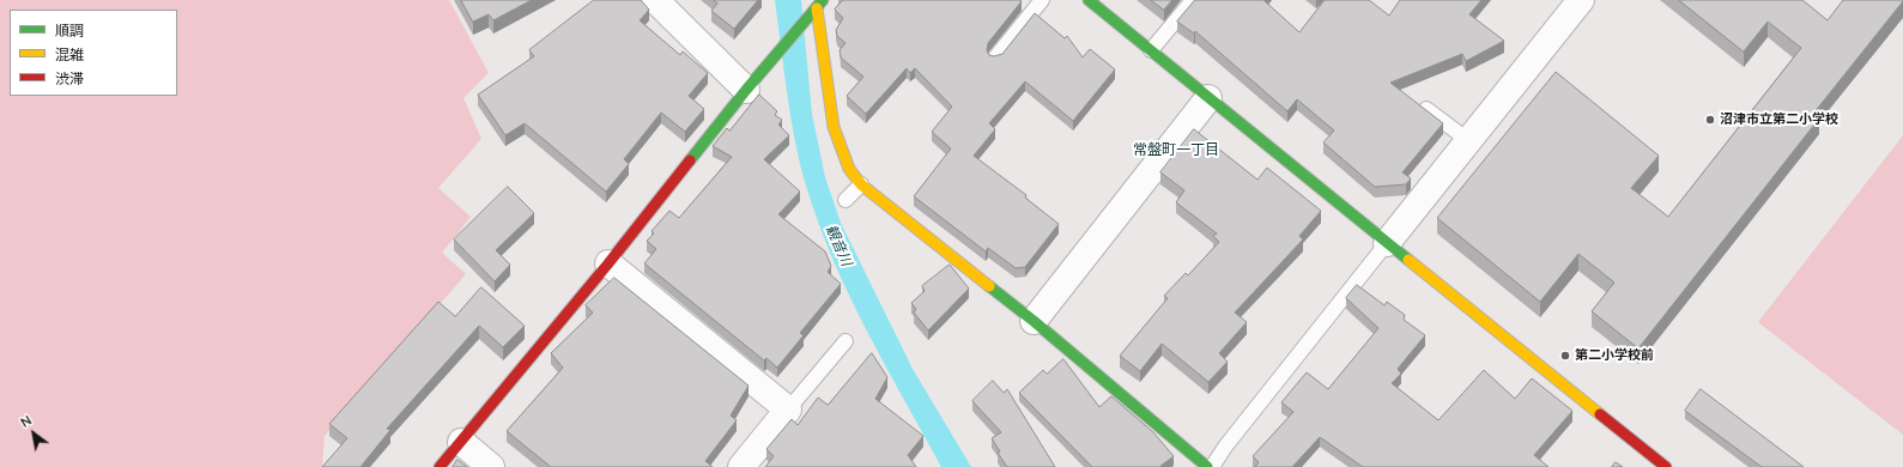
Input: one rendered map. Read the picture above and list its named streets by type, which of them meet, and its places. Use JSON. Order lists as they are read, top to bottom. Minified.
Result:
{"districts":["常盤町一丁目"],"water":["観音川"],"places":["沼津市立第二小学校","第二小学校前"],"legend":["順調","混雑","渋滞"],"north":"top left"}
